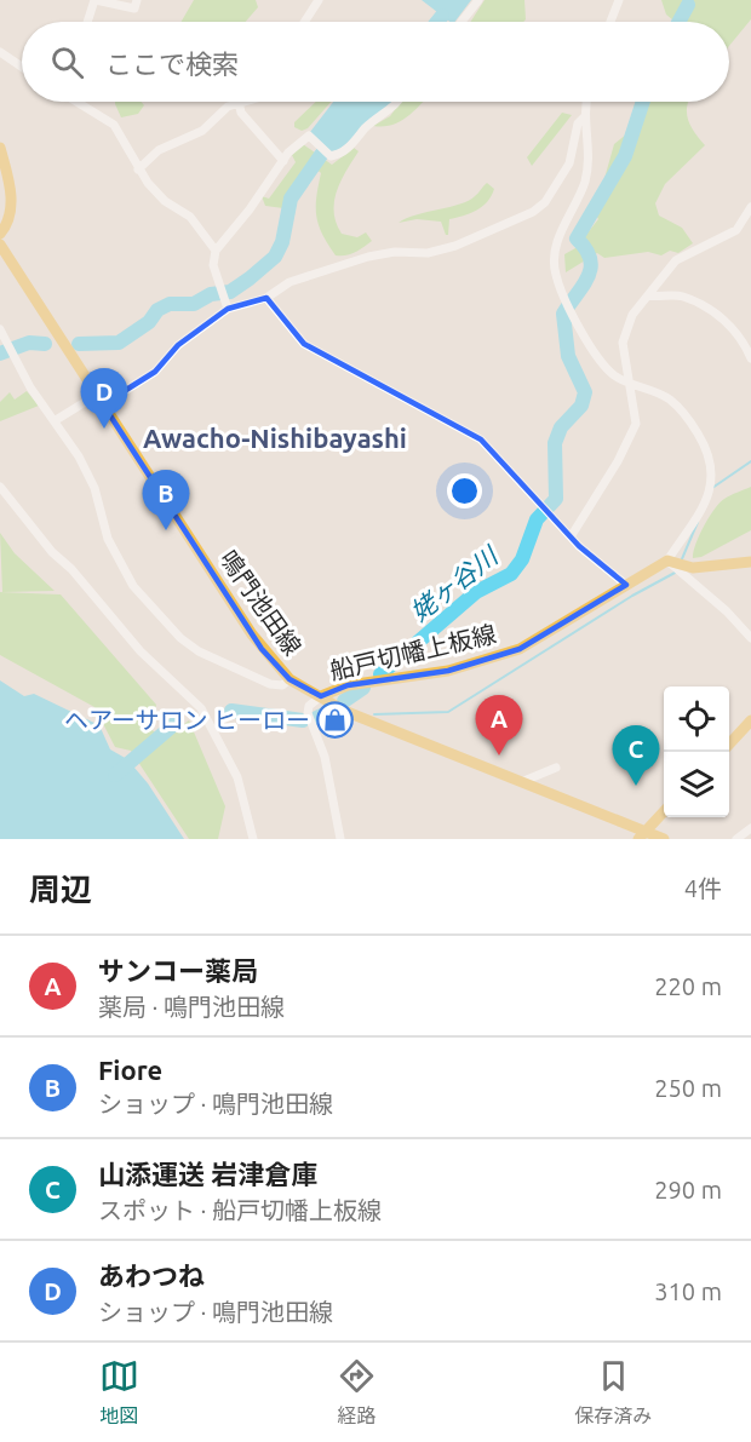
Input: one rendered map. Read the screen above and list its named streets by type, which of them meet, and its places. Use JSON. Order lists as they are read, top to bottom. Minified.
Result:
{"streets":{"main road":["鳴門池田線","船戸切幡上板線"]},"crossings":[["鳴門池田線","船戸切幡上板線"]],"districts":["Awacho-Nishibayashi"],"water":["姥ヶ谷川"],"places":{"shop":["ヘアーサロン ヒーロー"]},"page":{"search":"ここで検索","pins":["D","B","A","C"],"heading":["周辺","4件"],"list":[{"mark":"A","name":"サンコー薬局","note":"薬局 · 鳴門池田線","value":"220 m"},{"mark":"B","name":"Fiore","note":"ショップ · 鳴門池田線","value":"250 m"},{"mark":"C","name":"山添運送 岩津倉庫","note":"スポット · 船戸切幡上板線","value":"290 m"},{"mark":"D","name":"あわつね","note":"ショップ · 鳴門池田線","value":"310 m"}],"nav":["地図","経路","保存済み"]}}
